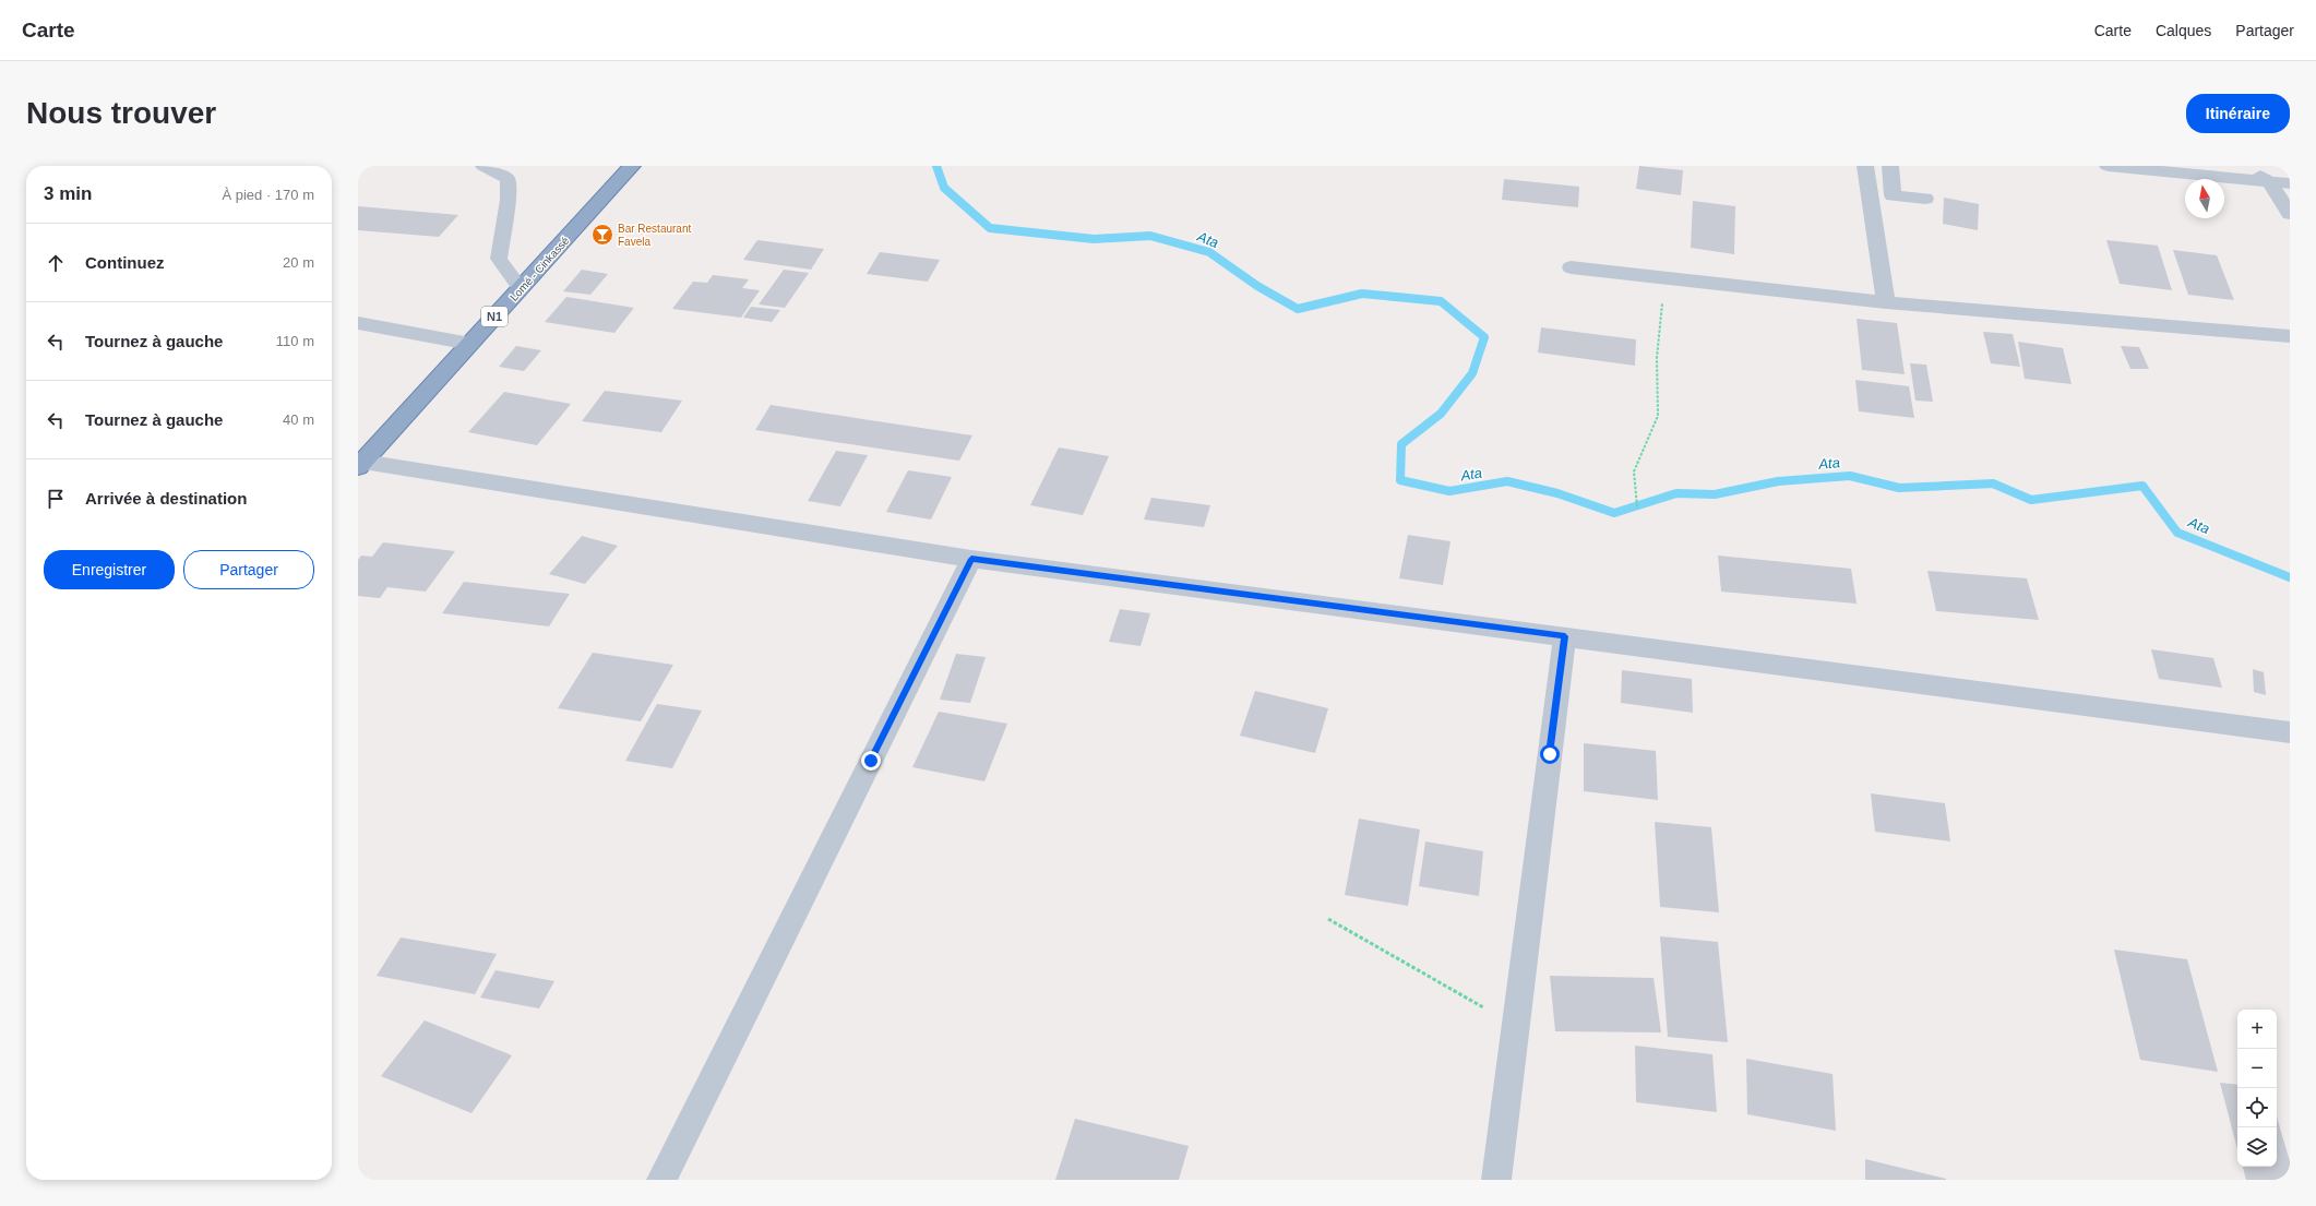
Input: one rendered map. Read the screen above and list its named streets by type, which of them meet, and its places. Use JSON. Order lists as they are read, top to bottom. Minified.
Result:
{"streets":{"highway":["Lomé - Cinkassé","N1"]},"water":["Ata"],"places":{"bar":["Bar Restaurant Favela"]},"north":"top","page":{"header":"Carte","nav":["Carte","Calques","Partager"],"buttons":["Itinéraire",["Enregistrer","Partager"]],"title":"Nous trouver","heading":["3 min","À pied · 170 m"],"list":[["Continuez","20 m"],["Tournez à gauche","110 m"],["Tournez à gauche","40 m"],"Arrivée à destination"],"map_buttons":["+","−"]}}
